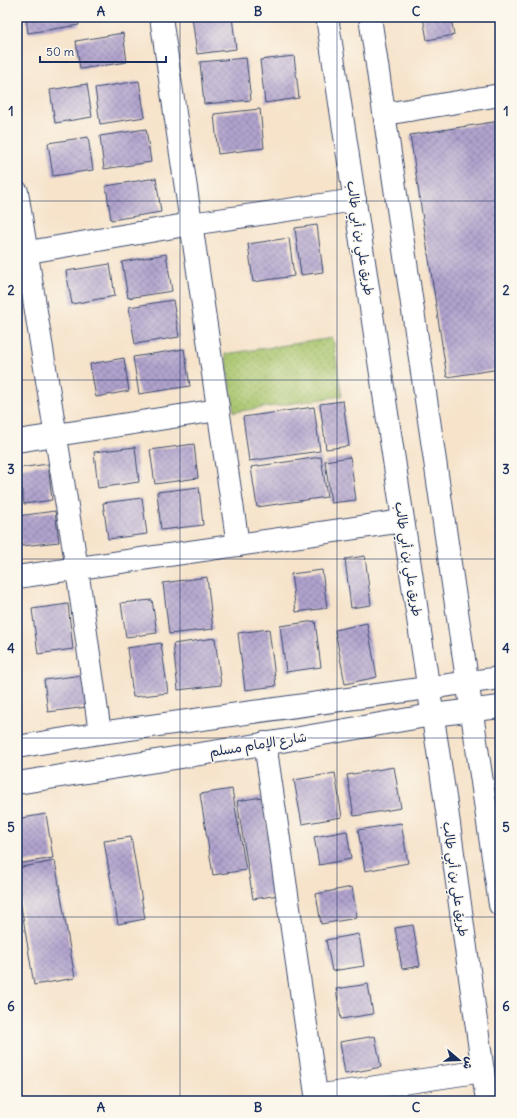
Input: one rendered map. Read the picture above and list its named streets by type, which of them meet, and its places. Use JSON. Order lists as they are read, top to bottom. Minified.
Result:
{"streets":{"main road":["طريق علي بن أبي طالب","شارع الإمام مسلم"]},"crossings":[["طريق علي بن أبي طالب","شارع الإمام مسلم"]],"scale_bar":"50 m","north":"right","grid":{"columns":["A","B","C"],"rows":["1","2","3","4","5","6"]}}
